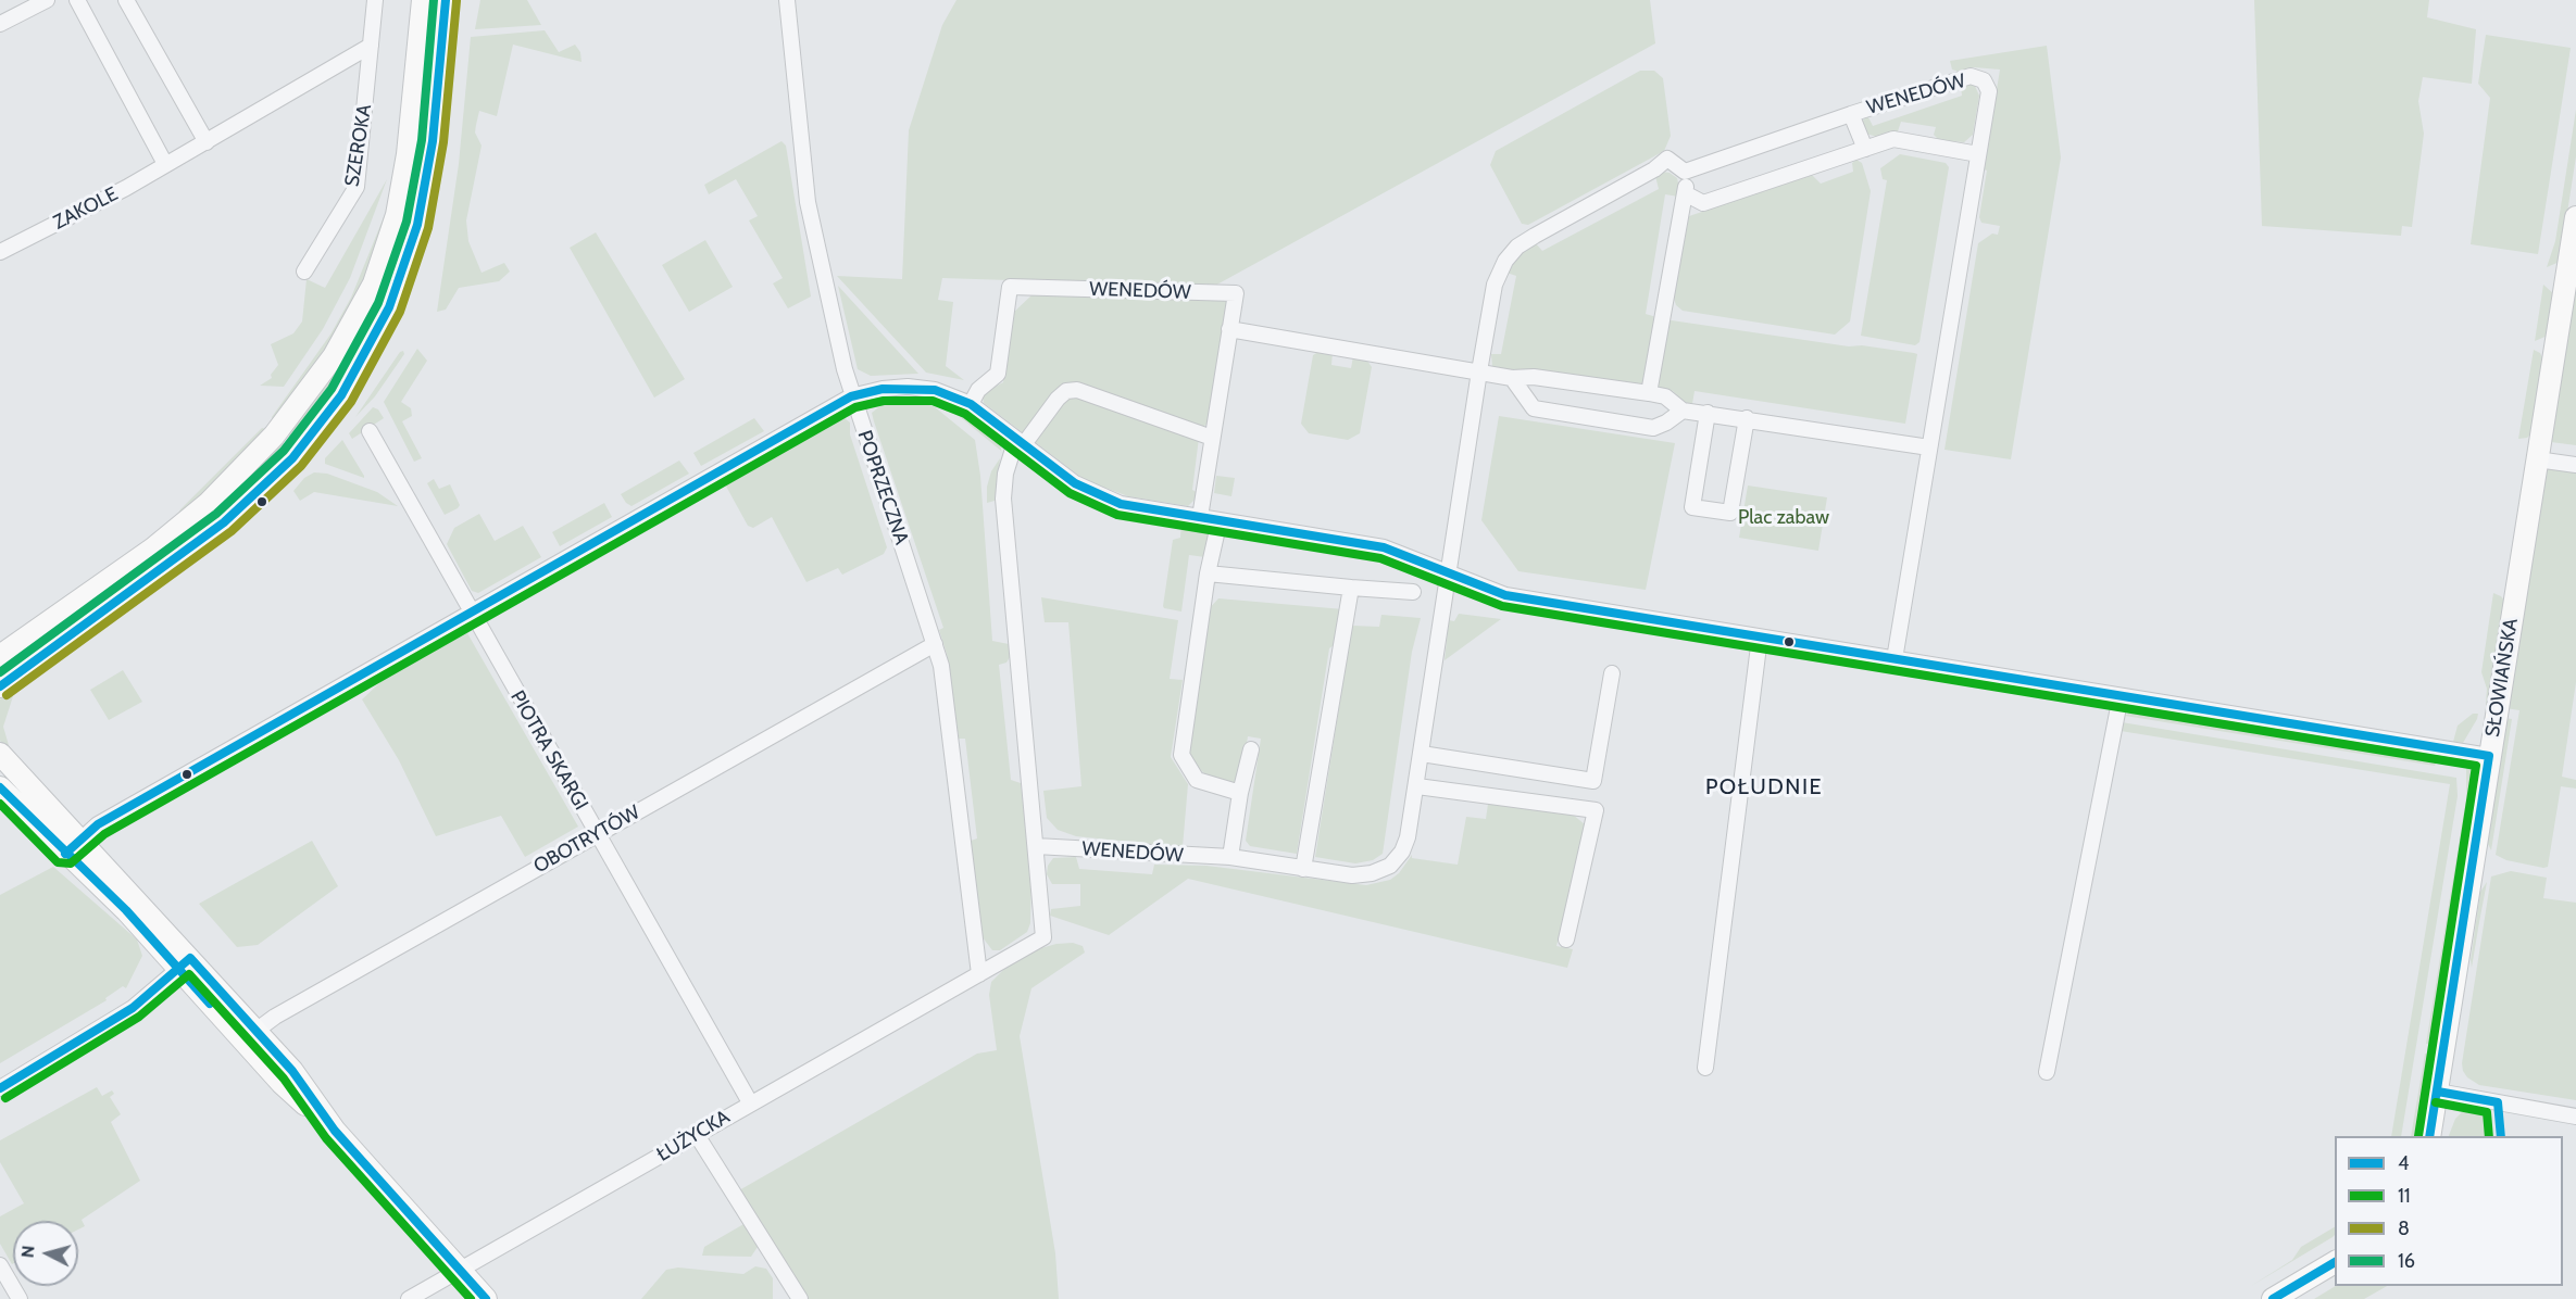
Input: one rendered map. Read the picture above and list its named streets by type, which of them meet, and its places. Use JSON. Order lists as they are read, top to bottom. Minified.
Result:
{"streets":{"street":["WENEDÓW","SZEROKA","ZAKOLE","POPRZECZNA","SŁOWIAŃSKA","PIOTRA SKARGI","OBOTRYTÓW","ŁUŻYCKA"]},"crossings":[["WENEDÓW","ŁUŻYCKA"],["POPRZECZNA","OBOTRYTÓW"],["POPRZECZNA","ŁUŻYCKA"],["PIOTRA SKARGI","OBOTRYTÓW"],["PIOTRA SKARGI","ŁUŻYCKA"]],"districts":["POŁUDNIE"],"parks":["Plac zabaw"],"lines":["transit line 4","transit line 16","transit line 8","transit line 11"],"legend":["4","11","8","16"],"north":"left"}
